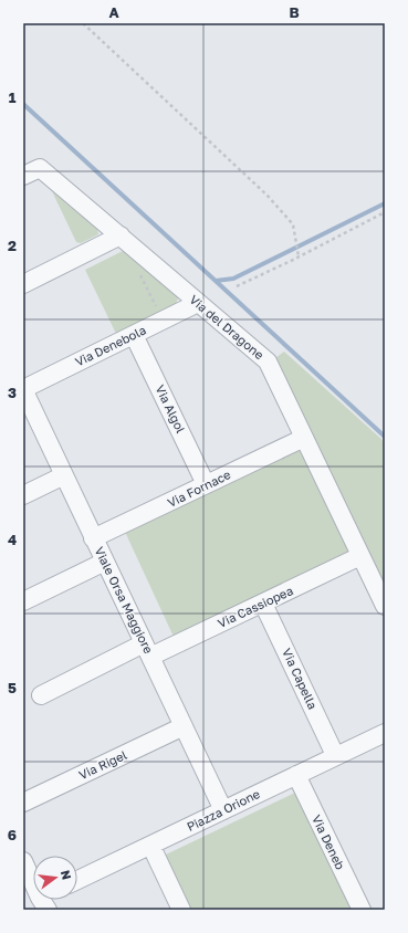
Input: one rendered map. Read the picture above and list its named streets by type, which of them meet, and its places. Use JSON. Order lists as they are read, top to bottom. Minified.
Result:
{"streets":{"street":["Via del Dragone","Via Denebola","Via Algol","Via Fornace","Viale Orsa Maggiore","Via Cassiopea","Via Capella","Via Rigel","Piazza Orione","Via Deneb"]},"crossings":[["Via del Dragone","Via Denebola"],["Via del Dragone","Via Fornace"],["Via del Dragone","Via Cassiopea"],["Via Denebola","Via Algol"],["Via Denebola","Viale Orsa Maggiore"],["Via Algol","Via Fornace"],["Via Fornace","Viale Orsa Maggiore"],["Viale Orsa Maggiore","Via Cassiopea"],["Viale Orsa Maggiore","Via Rigel"],["Viale Orsa Maggiore","Piazza Orione"],["Via Cassiopea","Via Capella"],["Via Capella","Piazza Orione"],["Piazza Orione","Via Deneb"]],"north":"right","grid":{"columns":["A","B"],"rows":["1","2","3","4","5","6"]}}
